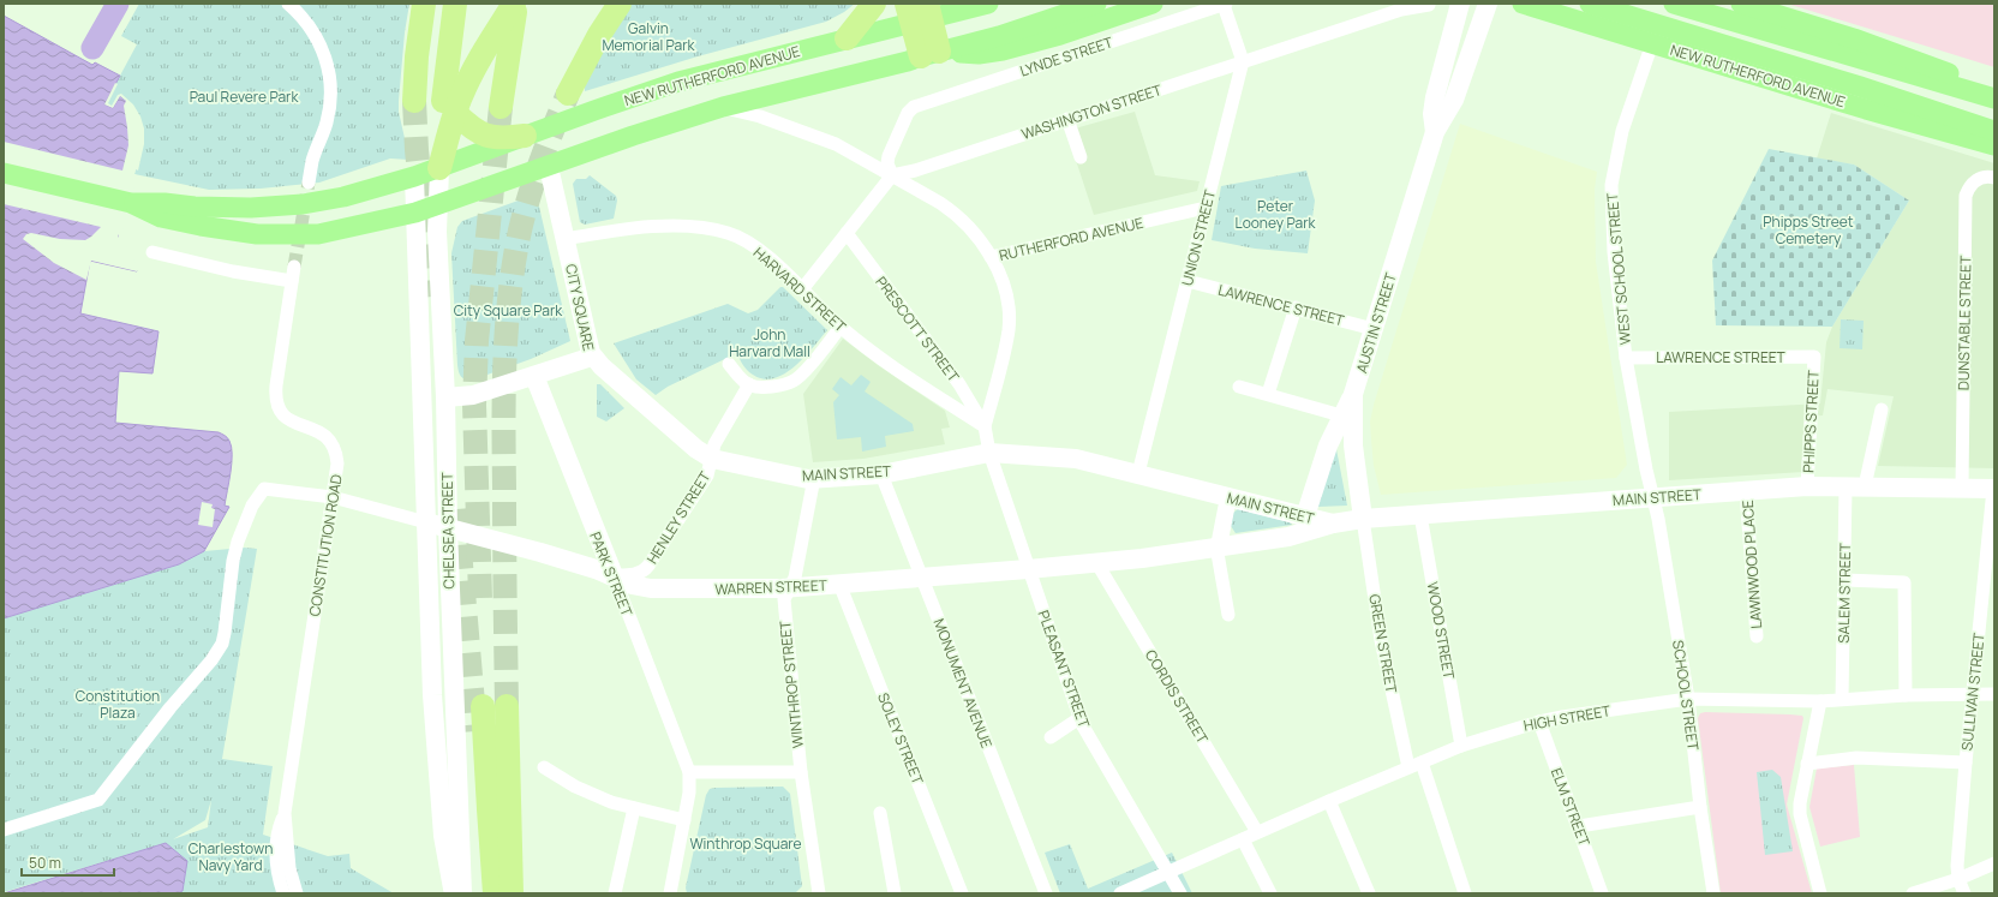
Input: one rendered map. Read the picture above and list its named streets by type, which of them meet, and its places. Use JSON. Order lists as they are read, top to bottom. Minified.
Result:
{"streets":{"main road":["NEW RUTHERFORD AVENUE","CITY SQUARE","AUSTIN STREET","MAIN STREET","CHELSEA STREET","PARK STREET","WARREN STREET"],"street":["LYNDE STREET","WASHINGTON STREET","UNION STREET","RUTHERFORD AVENUE","WEST SCHOOL STREET","HARVARD STREET","LAWRENCE STREET","DUNSTABLE STREET","PRESCOTT STREET","PHIPPS STREET","HENLEY STREET","CONSTITUTION ROAD","LAWNWOOD PLACE","SALEM STREET","WOOD STREET","GREEN STREET","PLEASANT STREET","MONUMENT AVENUE","WINTHROP STREET","SULLIVAN STREET","SCHOOL STREET","CORDIS STREET","HIGH STREET","SOLEY STREET","ELM STREET"]},"crossings":[["LYNDE STREET","WASHINGTON STREET"],["LYNDE STREET","RUTHERFORD AVENUE"],["NEW RUTHERFORD AVENUE","WEST SCHOOL STREET"],["NEW RUTHERFORD AVENUE","CHELSEA STREET"],["WASHINGTON STREET","UNION STREET"],["WASHINGTON STREET","RUTHERFORD AVENUE"],["UNION STREET","RUTHERFORD AVENUE"],["UNION STREET","LAWRENCE STREET"],["UNION STREET","MAIN STREET"],["WEST SCHOOL STREET","LAWRENCE STREET"],["WEST SCHOOL STREET","MAIN STREET"],["WEST SCHOOL STREET","SCHOOL STREET"],["HARVARD STREET","CITY SQUARE"],["HARVARD STREET","PRESCOTT STREET"],["LAWRENCE STREET","AUSTIN STREET"],["LAWRENCE STREET","PHIPPS STREET"],["CITY SQUARE","MAIN STREET"],["CITY SQUARE","CHELSEA STREET"],["CITY SQUARE","PARK STREET"],["AUSTIN STREET","MAIN STREET"],["AUSTIN STREET","GREEN STREET"],["DUNSTABLE STREET","MAIN STREET"],["PHIPPS STREET","MAIN STREET"],["MAIN STREET","HENLEY STREET"],["MAIN STREET","LAWNWOOD PLACE"],["MAIN STREET","WARREN STREET"],["MAIN STREET","SALEM STREET"],["MAIN STREET","WOOD STREET"],["MAIN STREET","GREEN STREET"],["MAIN STREET","PLEASANT STREET"],["MAIN STREET","MONUMENT AVENUE"],["MAIN STREET","WINTHROP STREET"],["MAIN STREET","SULLIVAN STREET"],["MAIN STREET","SCHOOL STREET"],["HENLEY STREET","PARK STREET"],["HENLEY STREET","WARREN STREET"],["CHELSEA STREET","WARREN STREET"],["CONSTITUTION ROAD","WARREN STREET"],["PARK STREET","WARREN STREET"],["WARREN STREET","PLEASANT STREET"],["WARREN STREET","MONUMENT AVENUE"],["WARREN STREET","WINTHROP STREET"],["WARREN STREET","CORDIS STREET"],["WARREN STREET","SOLEY STREET"],["SALEM STREET","HIGH STREET"],["WOOD STREET","HIGH STREET"],["GREEN STREET","HIGH STREET"],["PLEASANT STREET","HIGH STREET"],["SULLIVAN STREET","HIGH STREET"],["SCHOOL STREET","HIGH STREET"],["CORDIS STREET","HIGH STREET"],["HIGH STREET","ELM STREET"]],"parks":["Galvin Memorial Park","Paul Revere Park","Peter Looney Park","Phipps Street Cemetery","City Square Park","John Harvard Mall","Constitution Plaza","Winthrop Square","Charlestown Navy Yard"],"scale_bar":"50 m"}
